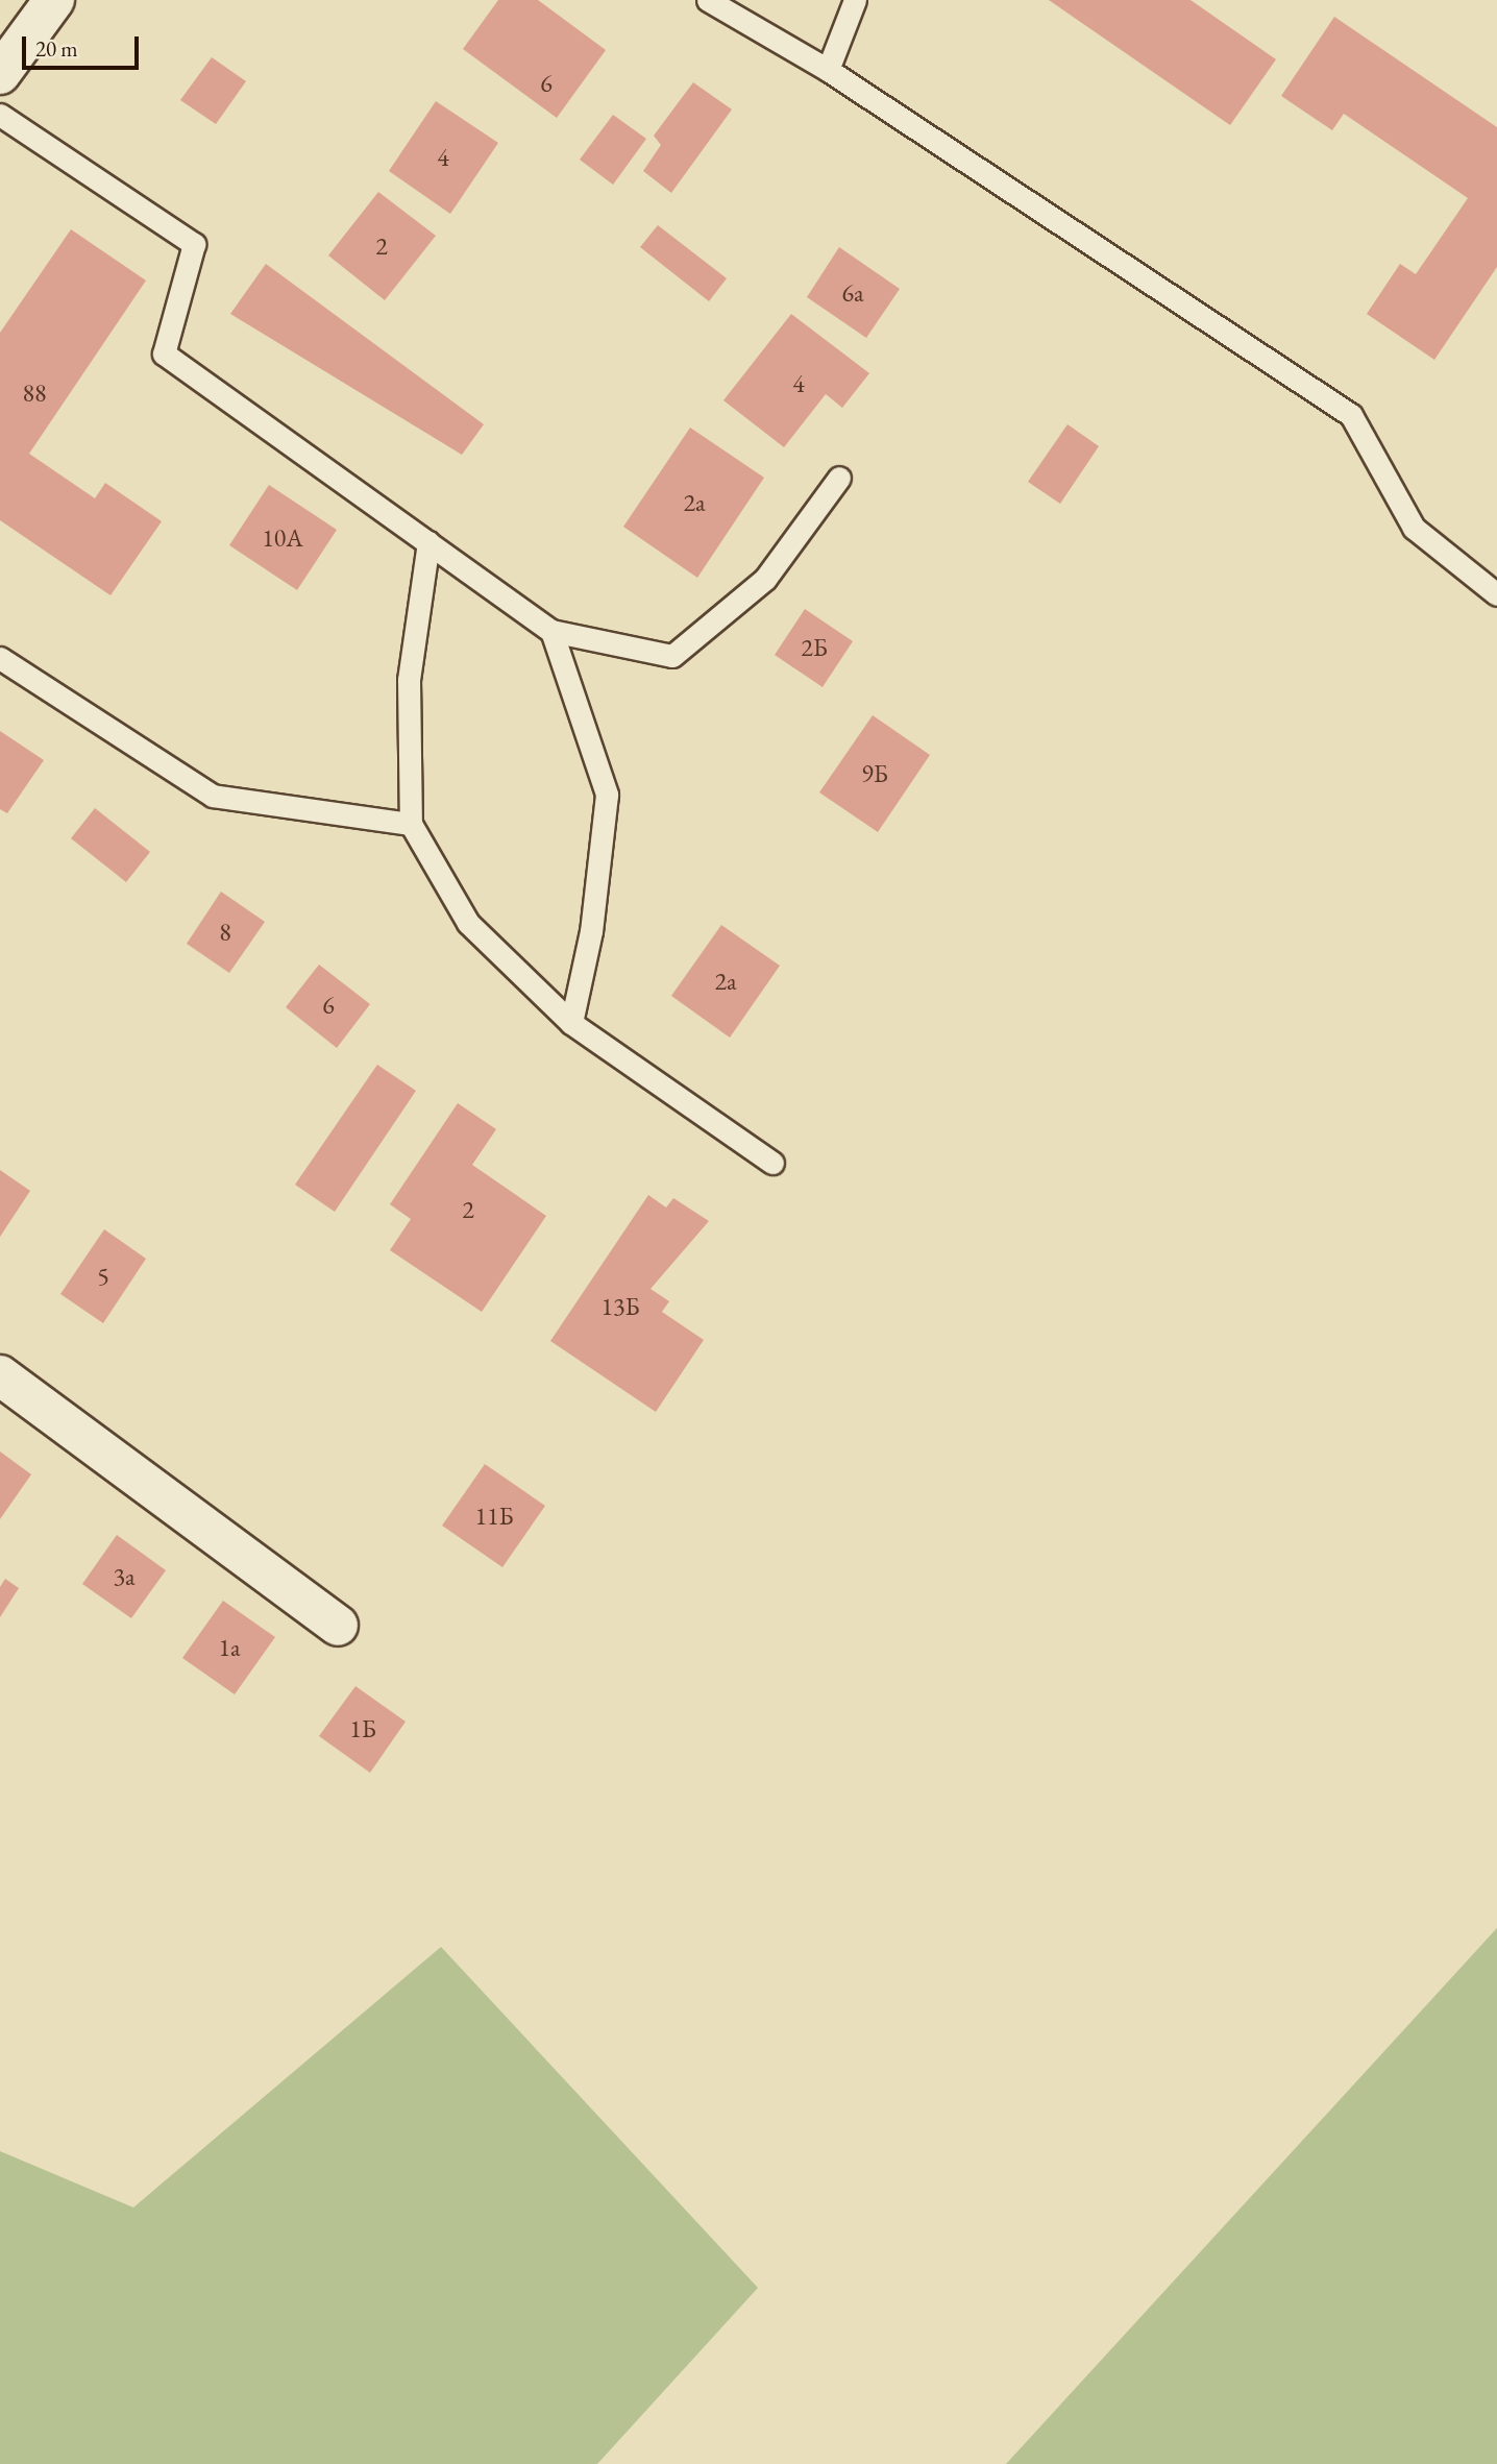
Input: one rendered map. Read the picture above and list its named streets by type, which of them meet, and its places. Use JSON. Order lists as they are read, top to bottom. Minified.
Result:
{"house_numbers":["6","4","2","6а","4","88","2а","10А","2Б","9Б","8","2а","6","2","5","13Б","11Б","3а","1а","1Б"],"scale_bar":"20 m"}
